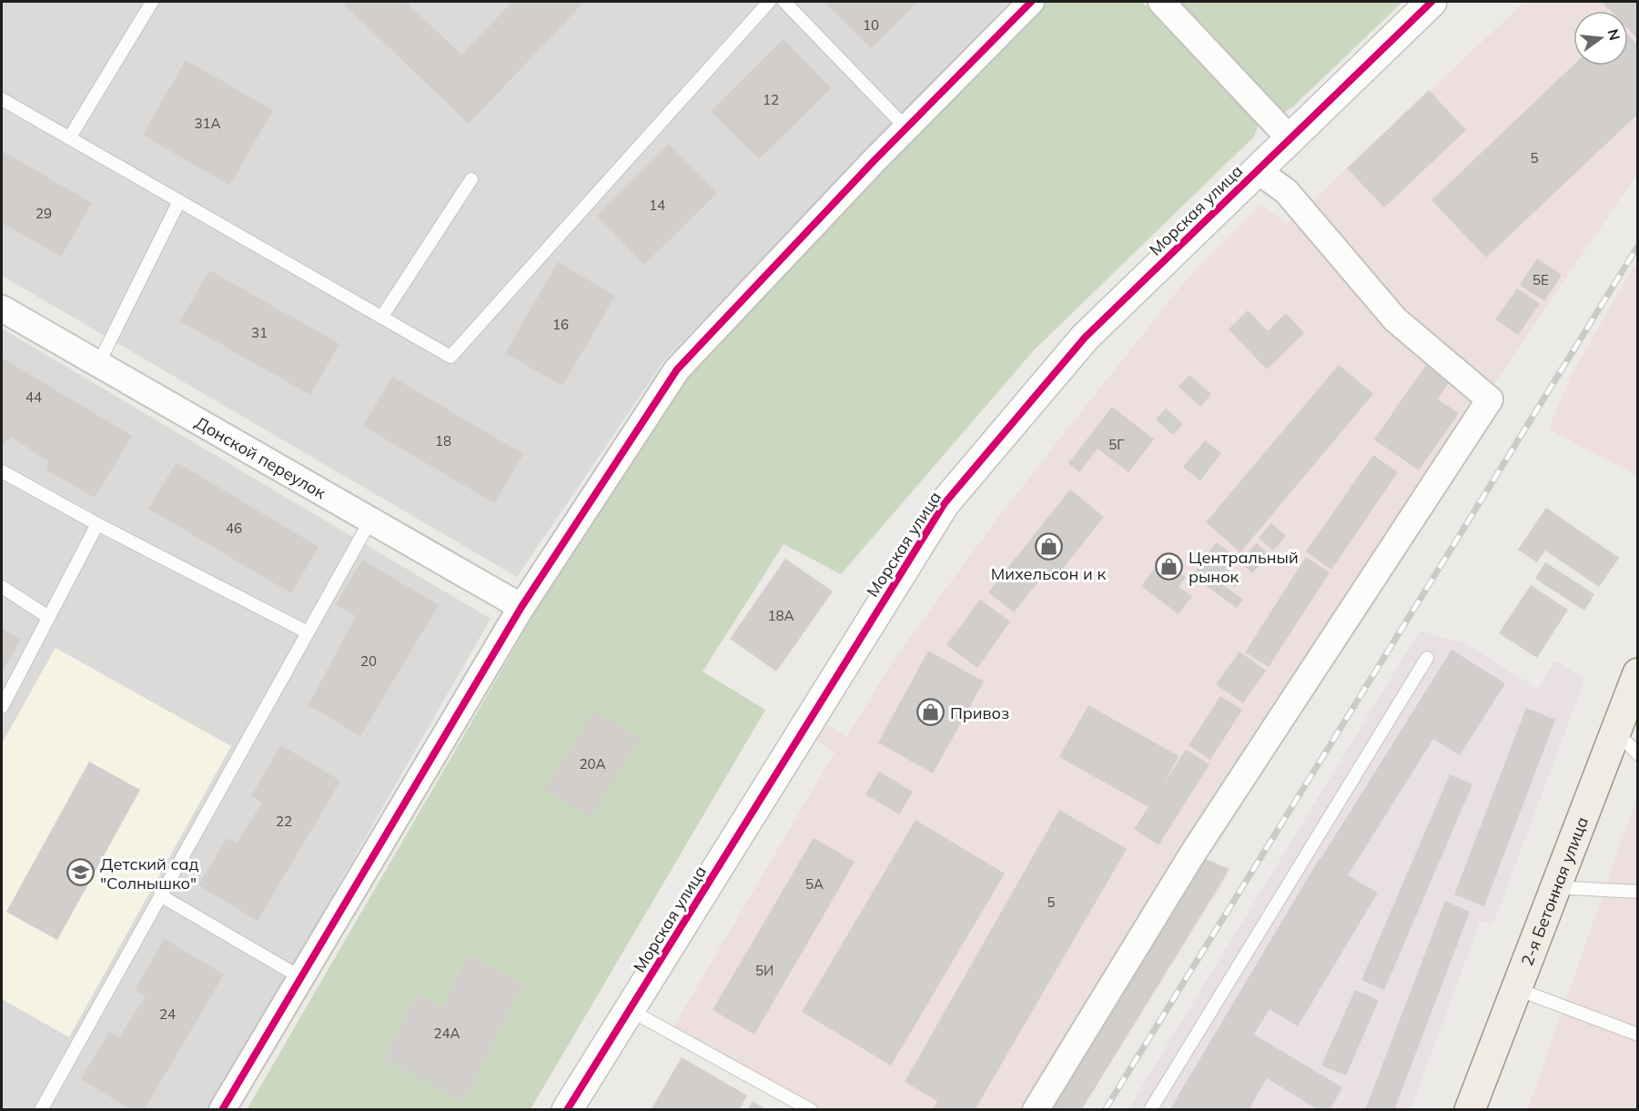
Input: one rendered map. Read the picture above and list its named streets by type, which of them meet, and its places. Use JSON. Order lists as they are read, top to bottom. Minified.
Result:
{"streets":{"main road":["2-я Бетонная улица"],"street":["Морская улица","Донской переулок"]},"places":{"shop":["Михельсон и к","Центральный рынок","Привоз"],"school or university":["Детский сад \"Солнышко\""]},"house_numbers":["10","12","31А","5","14","29","5Е","16","31","44","18","5Г","46","18А","20","20А","22","5А","5","5И","24","24А"],"north":"right"}
